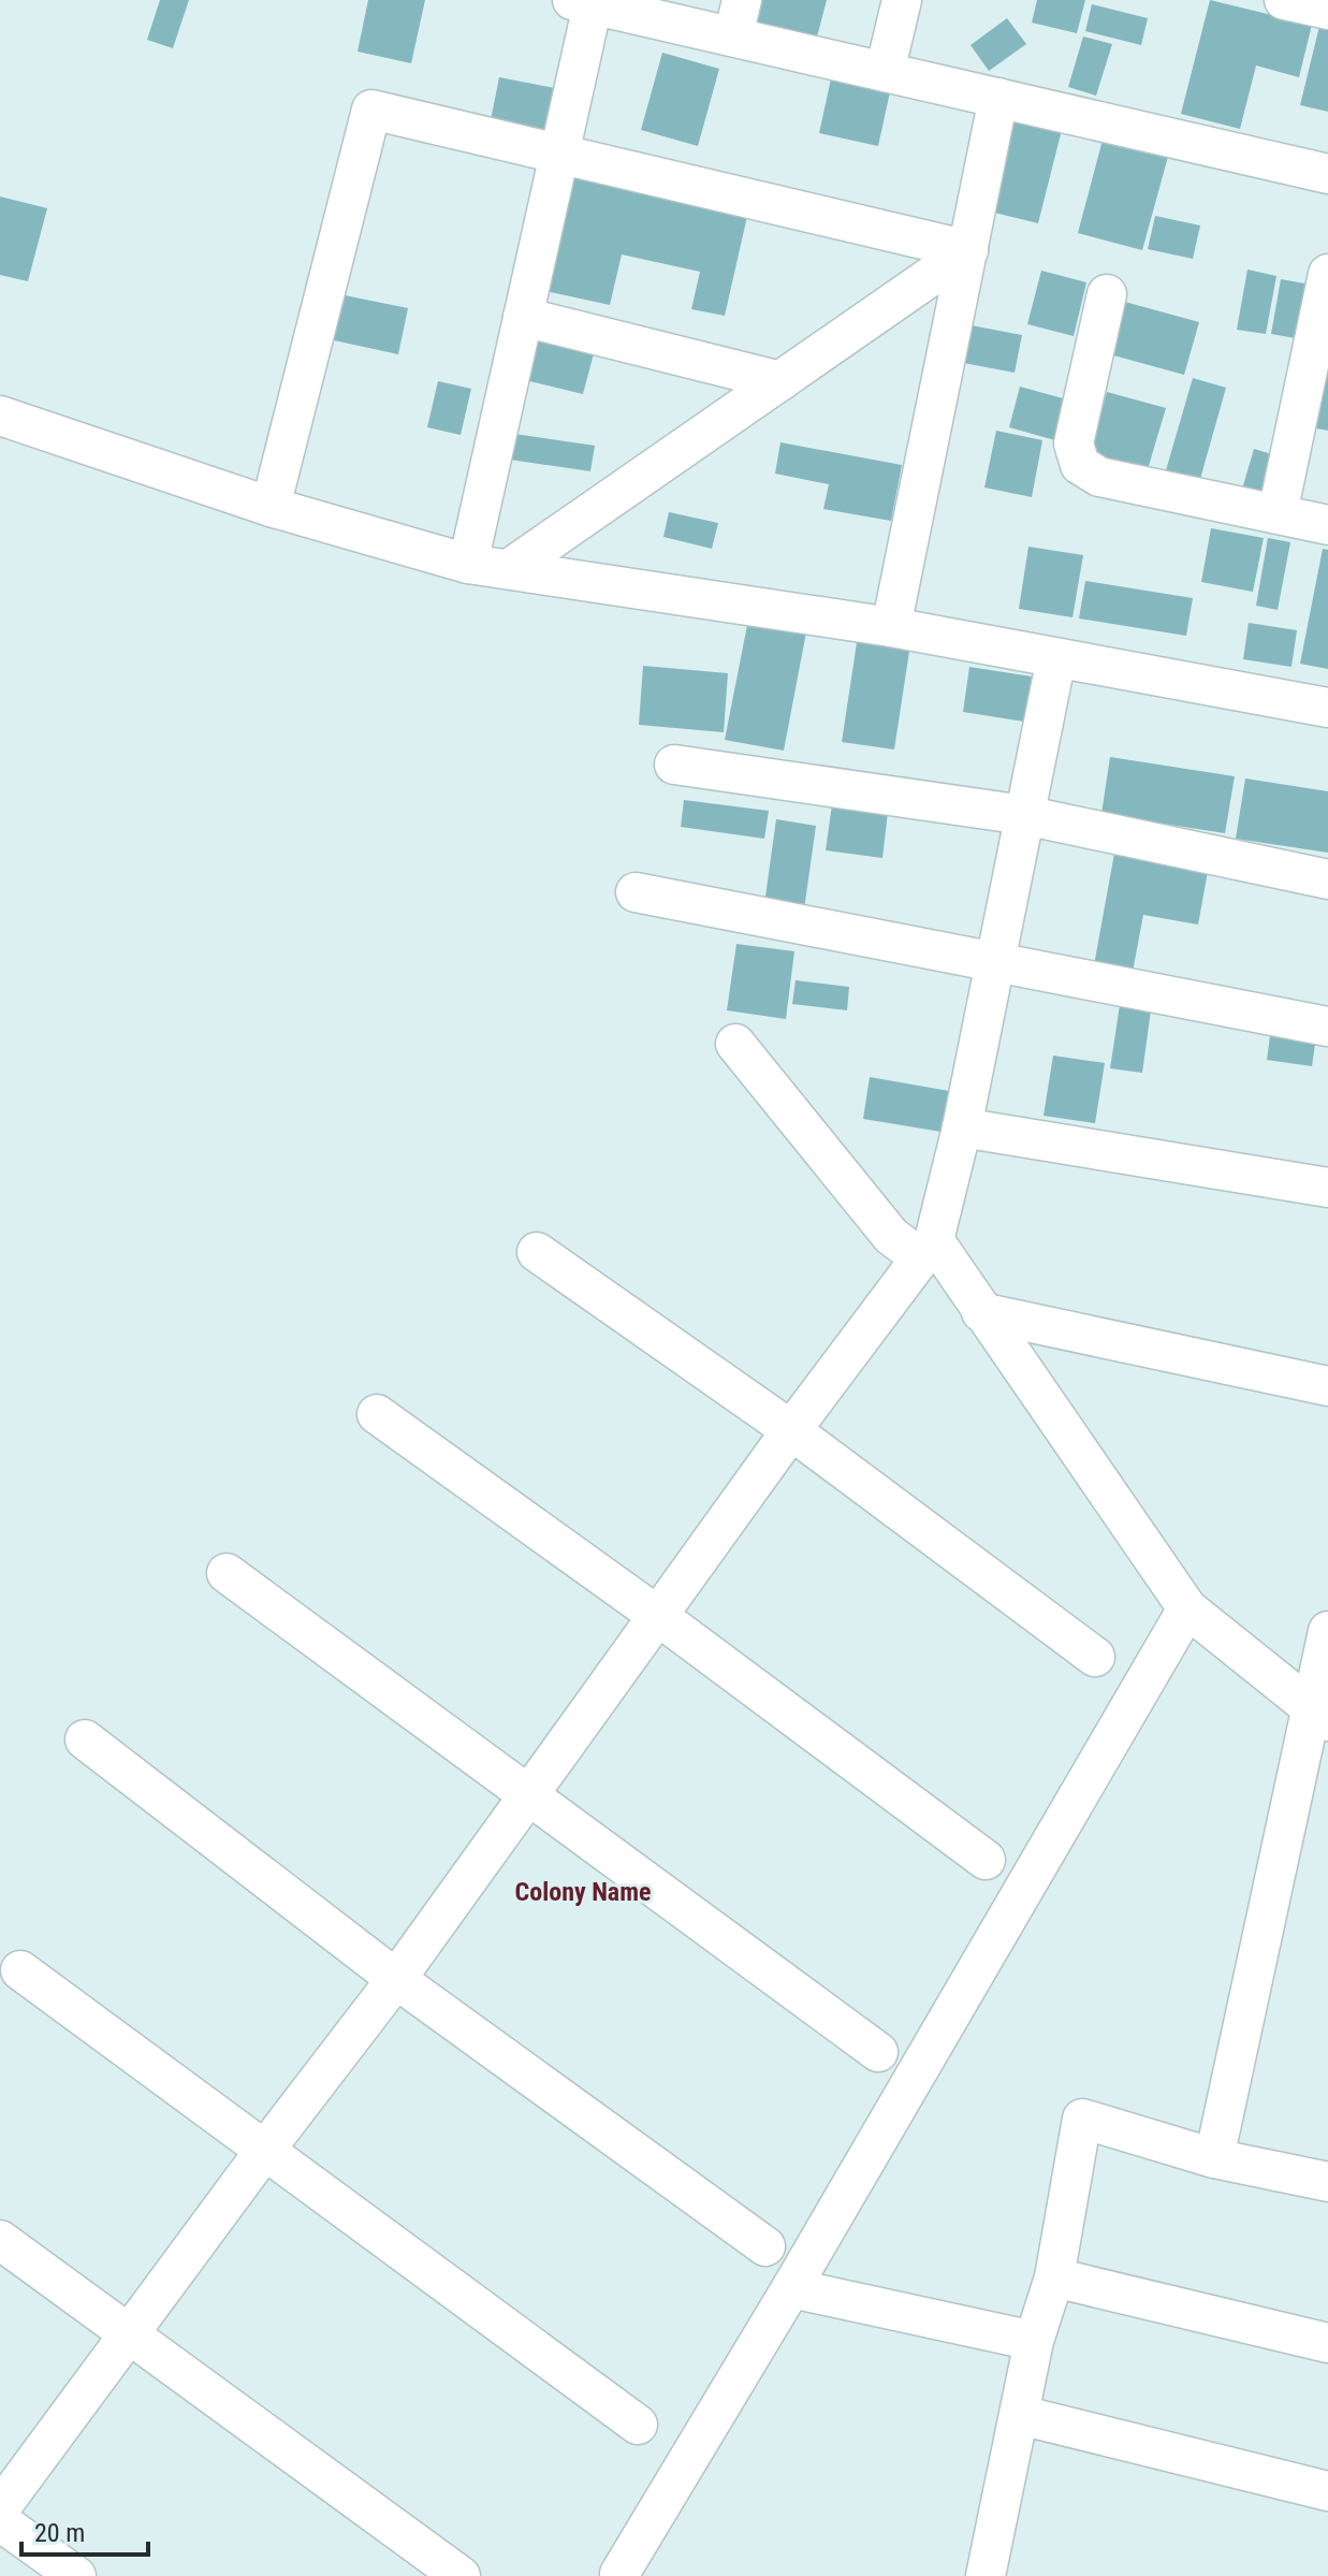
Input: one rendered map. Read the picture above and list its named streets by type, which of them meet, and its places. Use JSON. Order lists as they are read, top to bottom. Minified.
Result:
{"districts":["Colony Name"],"scale_bar":"20 m"}
